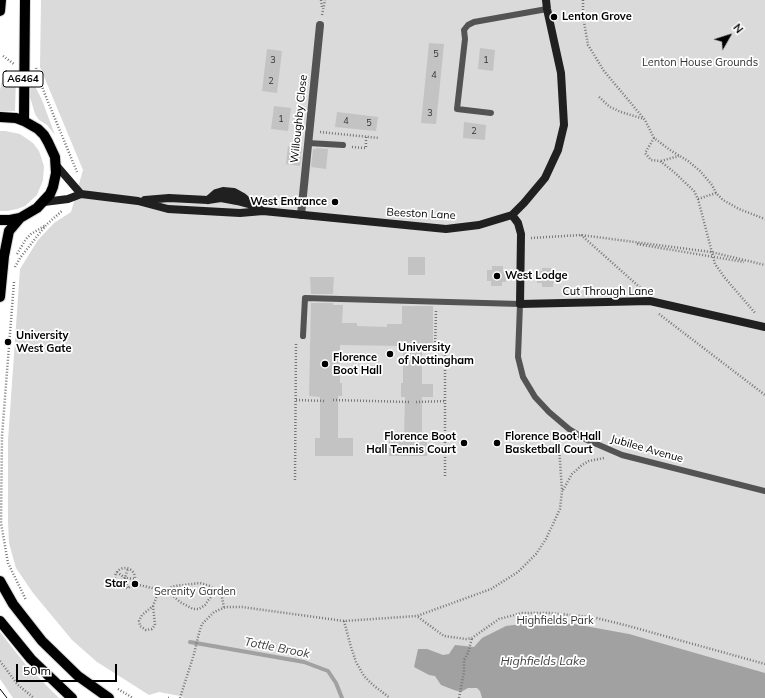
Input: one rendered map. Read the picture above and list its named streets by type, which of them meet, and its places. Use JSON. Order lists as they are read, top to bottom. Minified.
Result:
{"streets":{"main road":["A6464"],"street":["Willoughby Close","Beeston Lane","Cut Through Lane","Jubilee Avenue"]},"crossings":[["Willoughby Close","Beeston Lane"],["Beeston Lane","Jubilee Avenue"],["Cut Through Lane","Jubilee Avenue"]],"water":["Tottle Brook","Highfields Lake"],"parks":["Lenton House Grounds","Serenity Garden","Highfields Park"],"places":["Lenton Grove","West Entrance","West Lodge","University West Gate","University of Nottingham","Florence Boot Hall","Florence Boot Hall Tennis Court","Florence Boot Hall Basketball Court","Star"],"house_numbers":["5","3","1","4","2","3","1","4","5","2"],"scale_bar":"50 m","north":"top right"}
